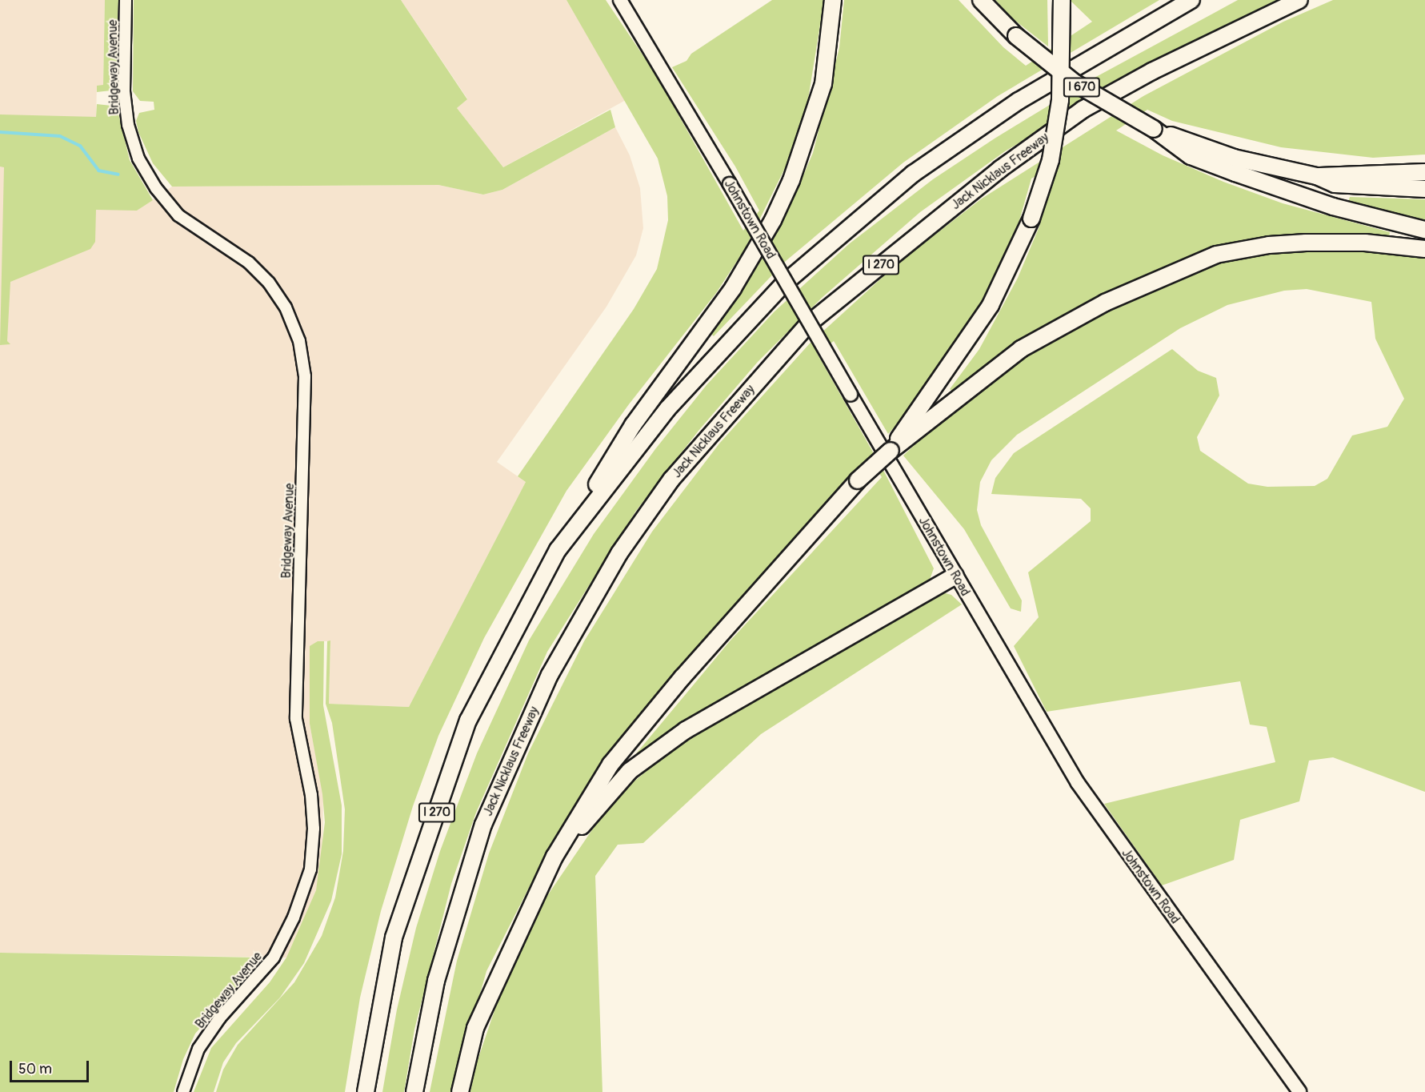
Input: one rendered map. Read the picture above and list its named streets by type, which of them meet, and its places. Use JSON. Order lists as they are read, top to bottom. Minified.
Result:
{"streets":{"highway":["I 670","Jack Nicklaus Freeway","I 270"],"main road":["Johnstown Road"],"street":["Bridgeway Avenue"]},"scale_bar":"50 m"}
